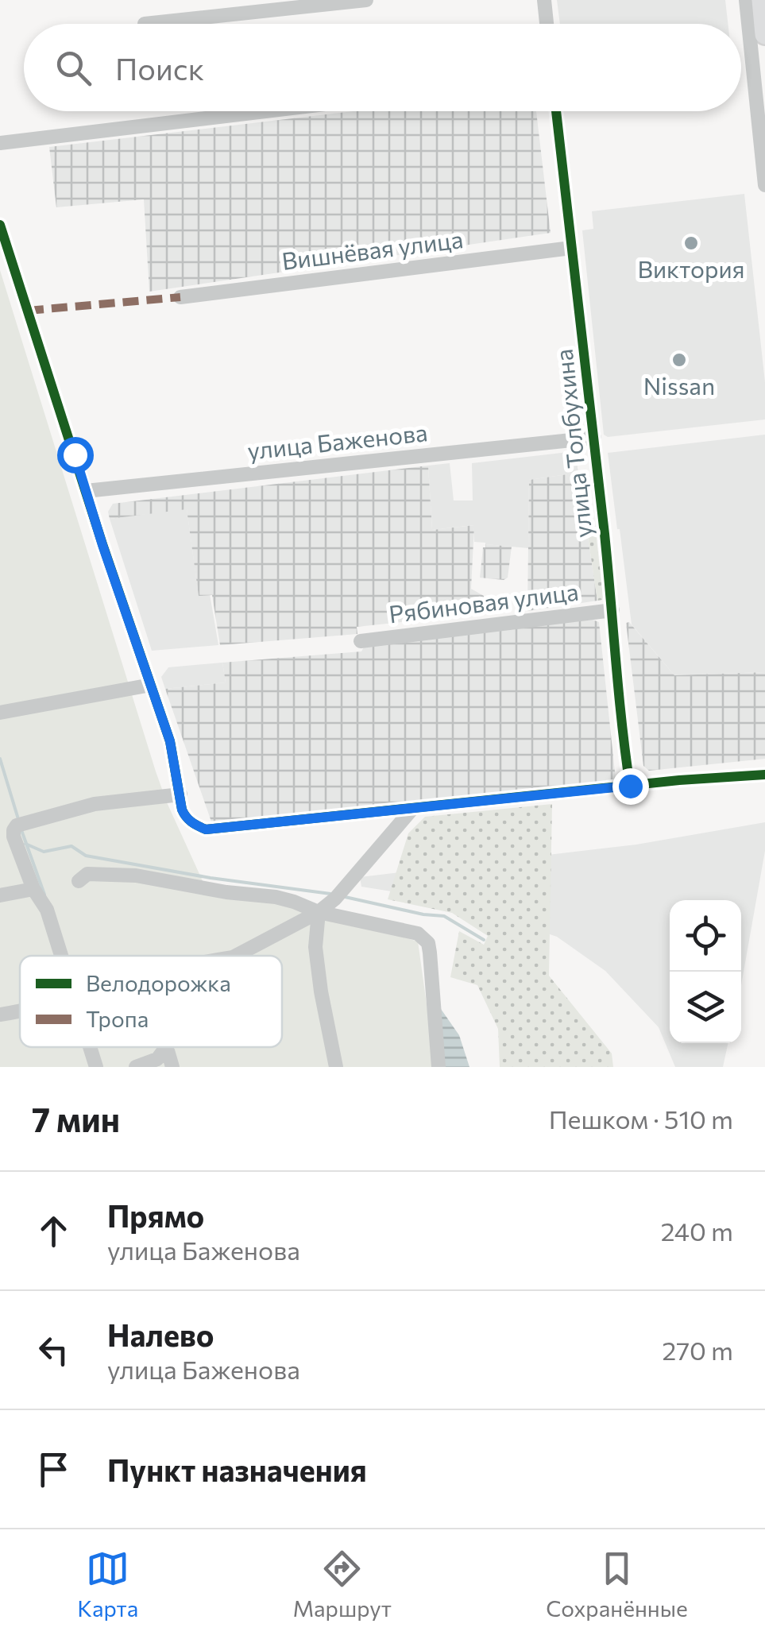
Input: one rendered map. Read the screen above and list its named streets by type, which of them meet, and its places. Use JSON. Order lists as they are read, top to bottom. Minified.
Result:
{"streets":{"street":["Вишнёвая улица","улица Баженова","улица Толбухина","Рябиновая улица"]},"crossings":[["Вишнёвая улица","улица Толбухина"],["улица Баженова","улица Толбухина"],["улица Толбухина","Рябиновая улица"]],"places":["Виктория","Nissan"],"legend":["Велодорожка","Тропа"],"page":{"search":"Поиск","heading":["7 мин","Пешком · 510 m"],"list":[["Прямо","улица Баженова","240 m"],["Налево","улица Баженова","270 m"],"Пункт назначения"],"nav":["Карта","Маршрут","Сохранённые"]}}
